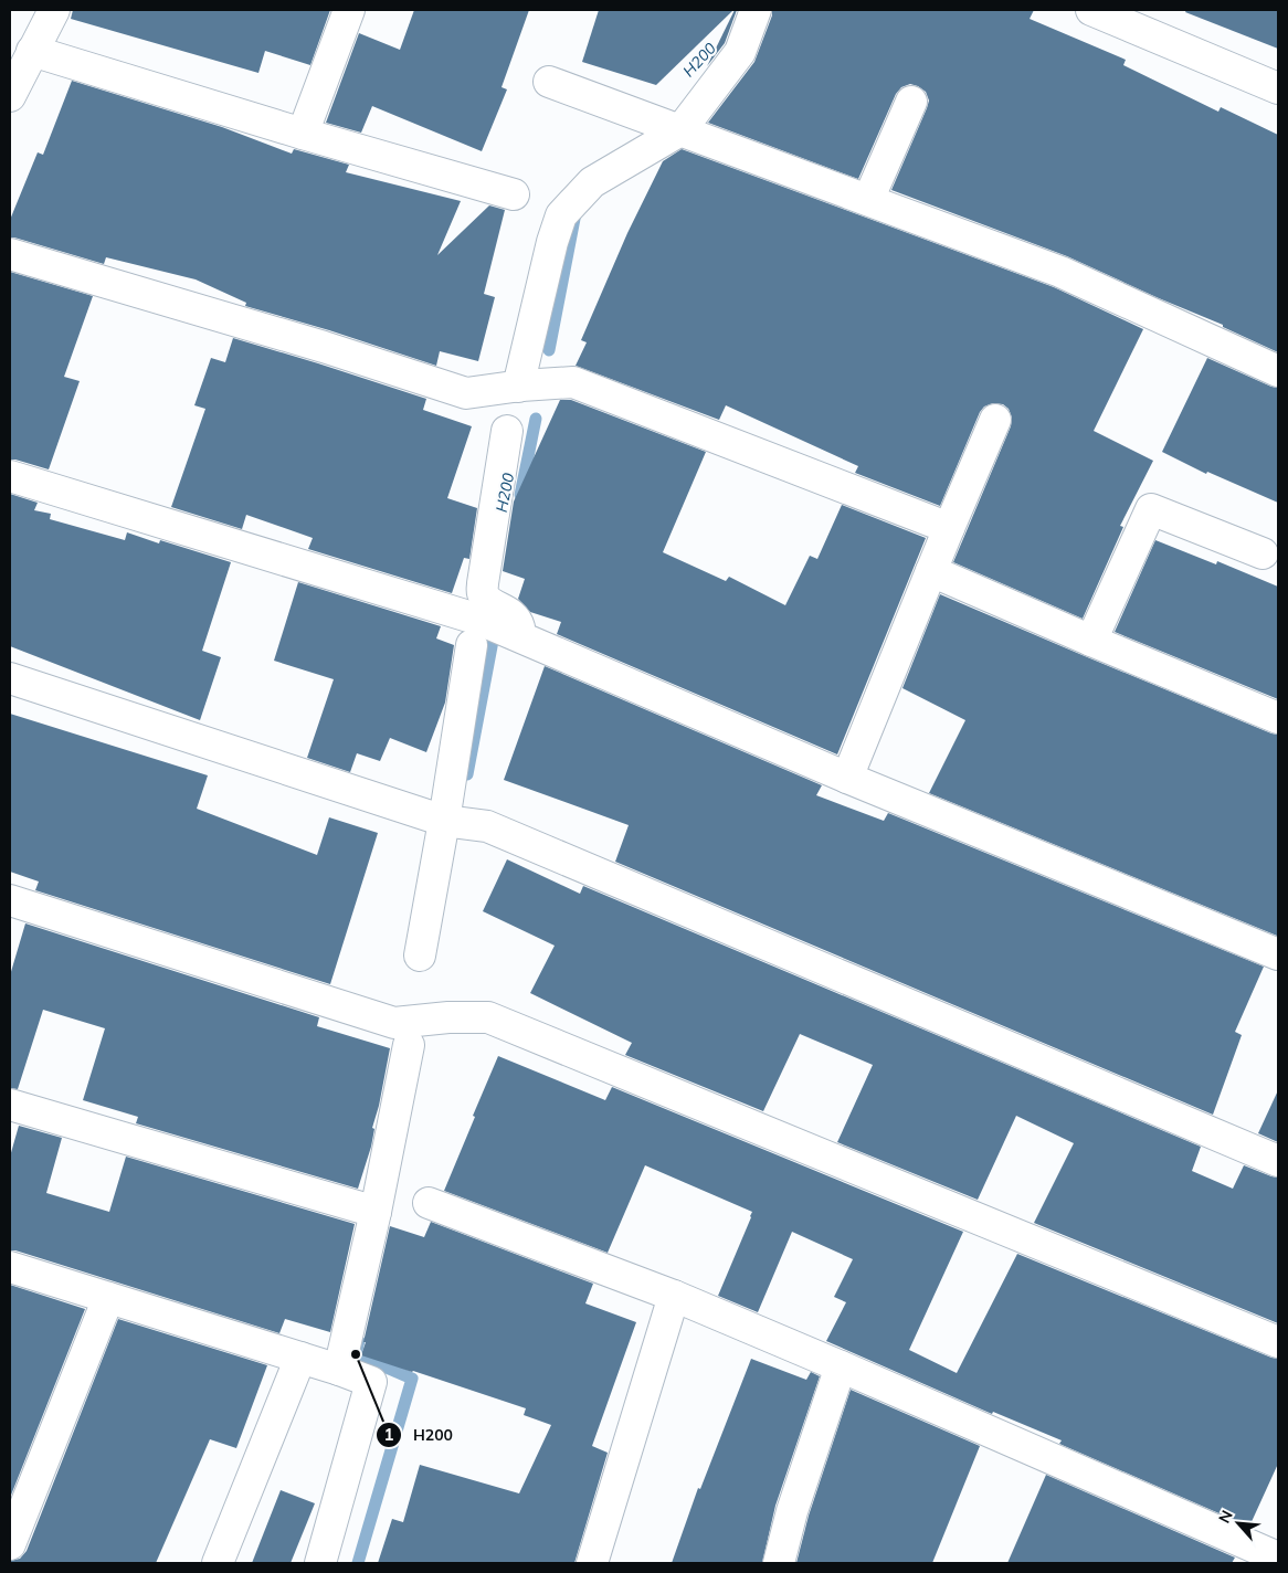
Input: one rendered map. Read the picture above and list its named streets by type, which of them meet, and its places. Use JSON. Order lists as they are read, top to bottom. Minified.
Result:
{"water":["H200"],"places":["H200"],"north":"top left"}
